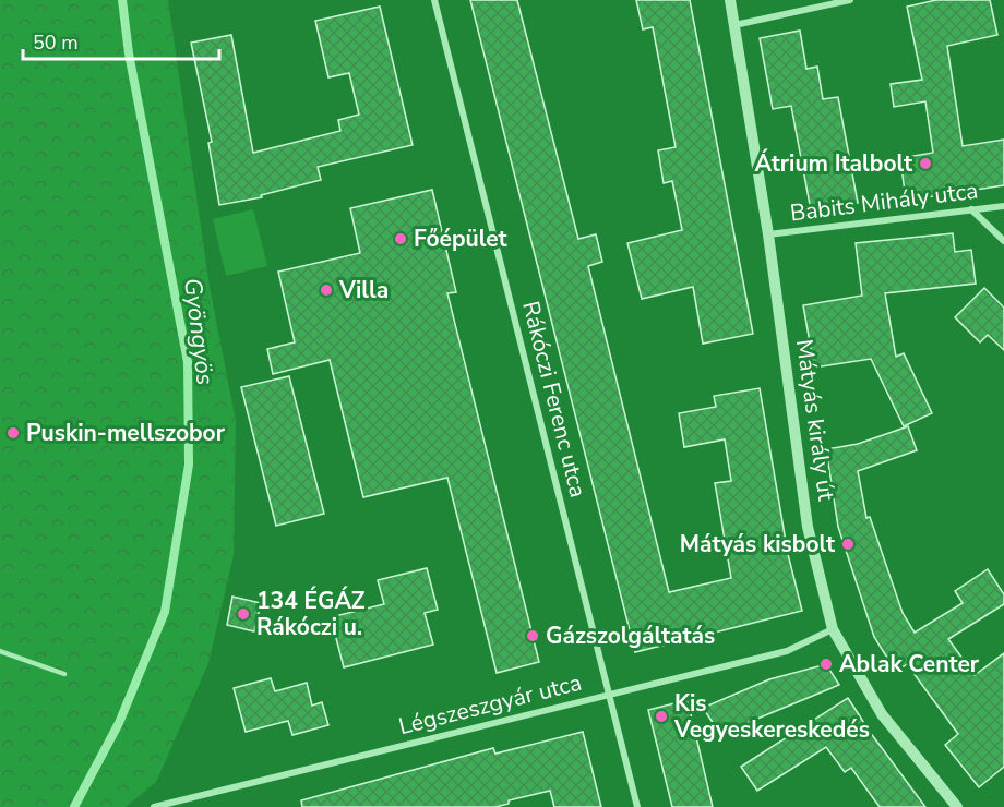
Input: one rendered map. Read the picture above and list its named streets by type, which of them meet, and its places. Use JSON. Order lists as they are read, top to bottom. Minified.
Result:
{"streets":{"street":["Babits Mihály utca","Rákóczi Ferenc utca","Mátyás király út","Légszeszgyár utca"]},"crossings":[["Babits Mihály utca","Mátyás király út"],["Rákóczi Ferenc utca","Légszeszgyár utca"],["Mátyás király út","Légszeszgyár utca"]],"water":["Gyöngyös"],"places":["Átrium Italbolt","Főépület","Villa","Puskin-mellszobor","Mátyás kisbolt","134 ÉGÁZ Rákóczi u.","Gázszolgáltatás","Ablak Center","Kis Vegyeskereskedés"],"scale_bar":"50 m"}
